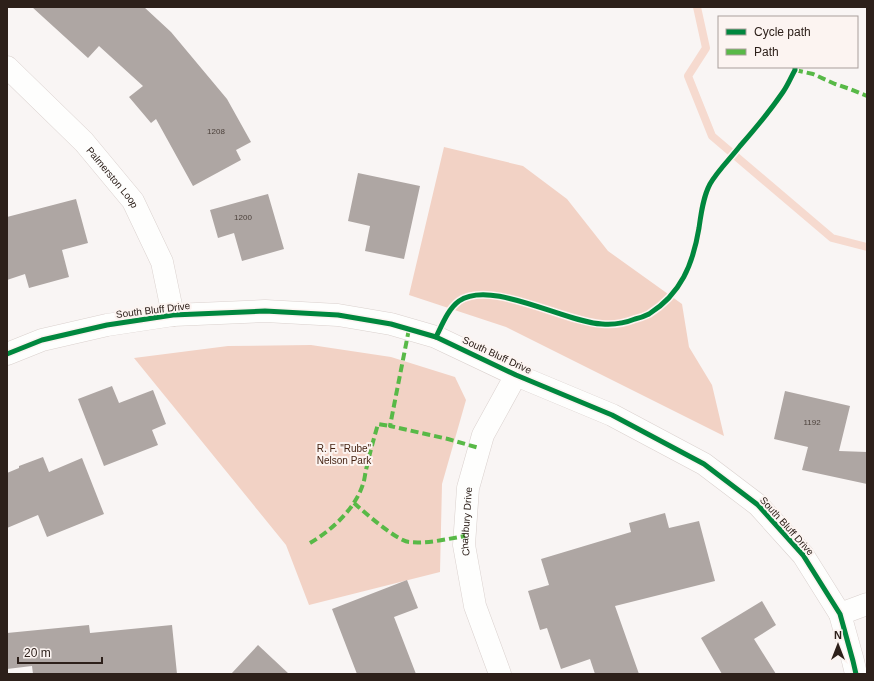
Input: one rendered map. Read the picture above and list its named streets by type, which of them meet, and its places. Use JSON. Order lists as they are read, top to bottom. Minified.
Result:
{"streets":{"street":["Palmerston Loop","South Bluff Drive","Chadbury Drive"]},"crossings":[["Palmerston Loop","South Bluff Drive"],["South Bluff Drive","Chadbury Drive"]],"parks":["R. F. \"Rube\" Nelson Park"],"house_numbers":["1208","1200","1192"],"legend":["Cycle path","Path"],"scale_bar":"20 m","north":"top"}
